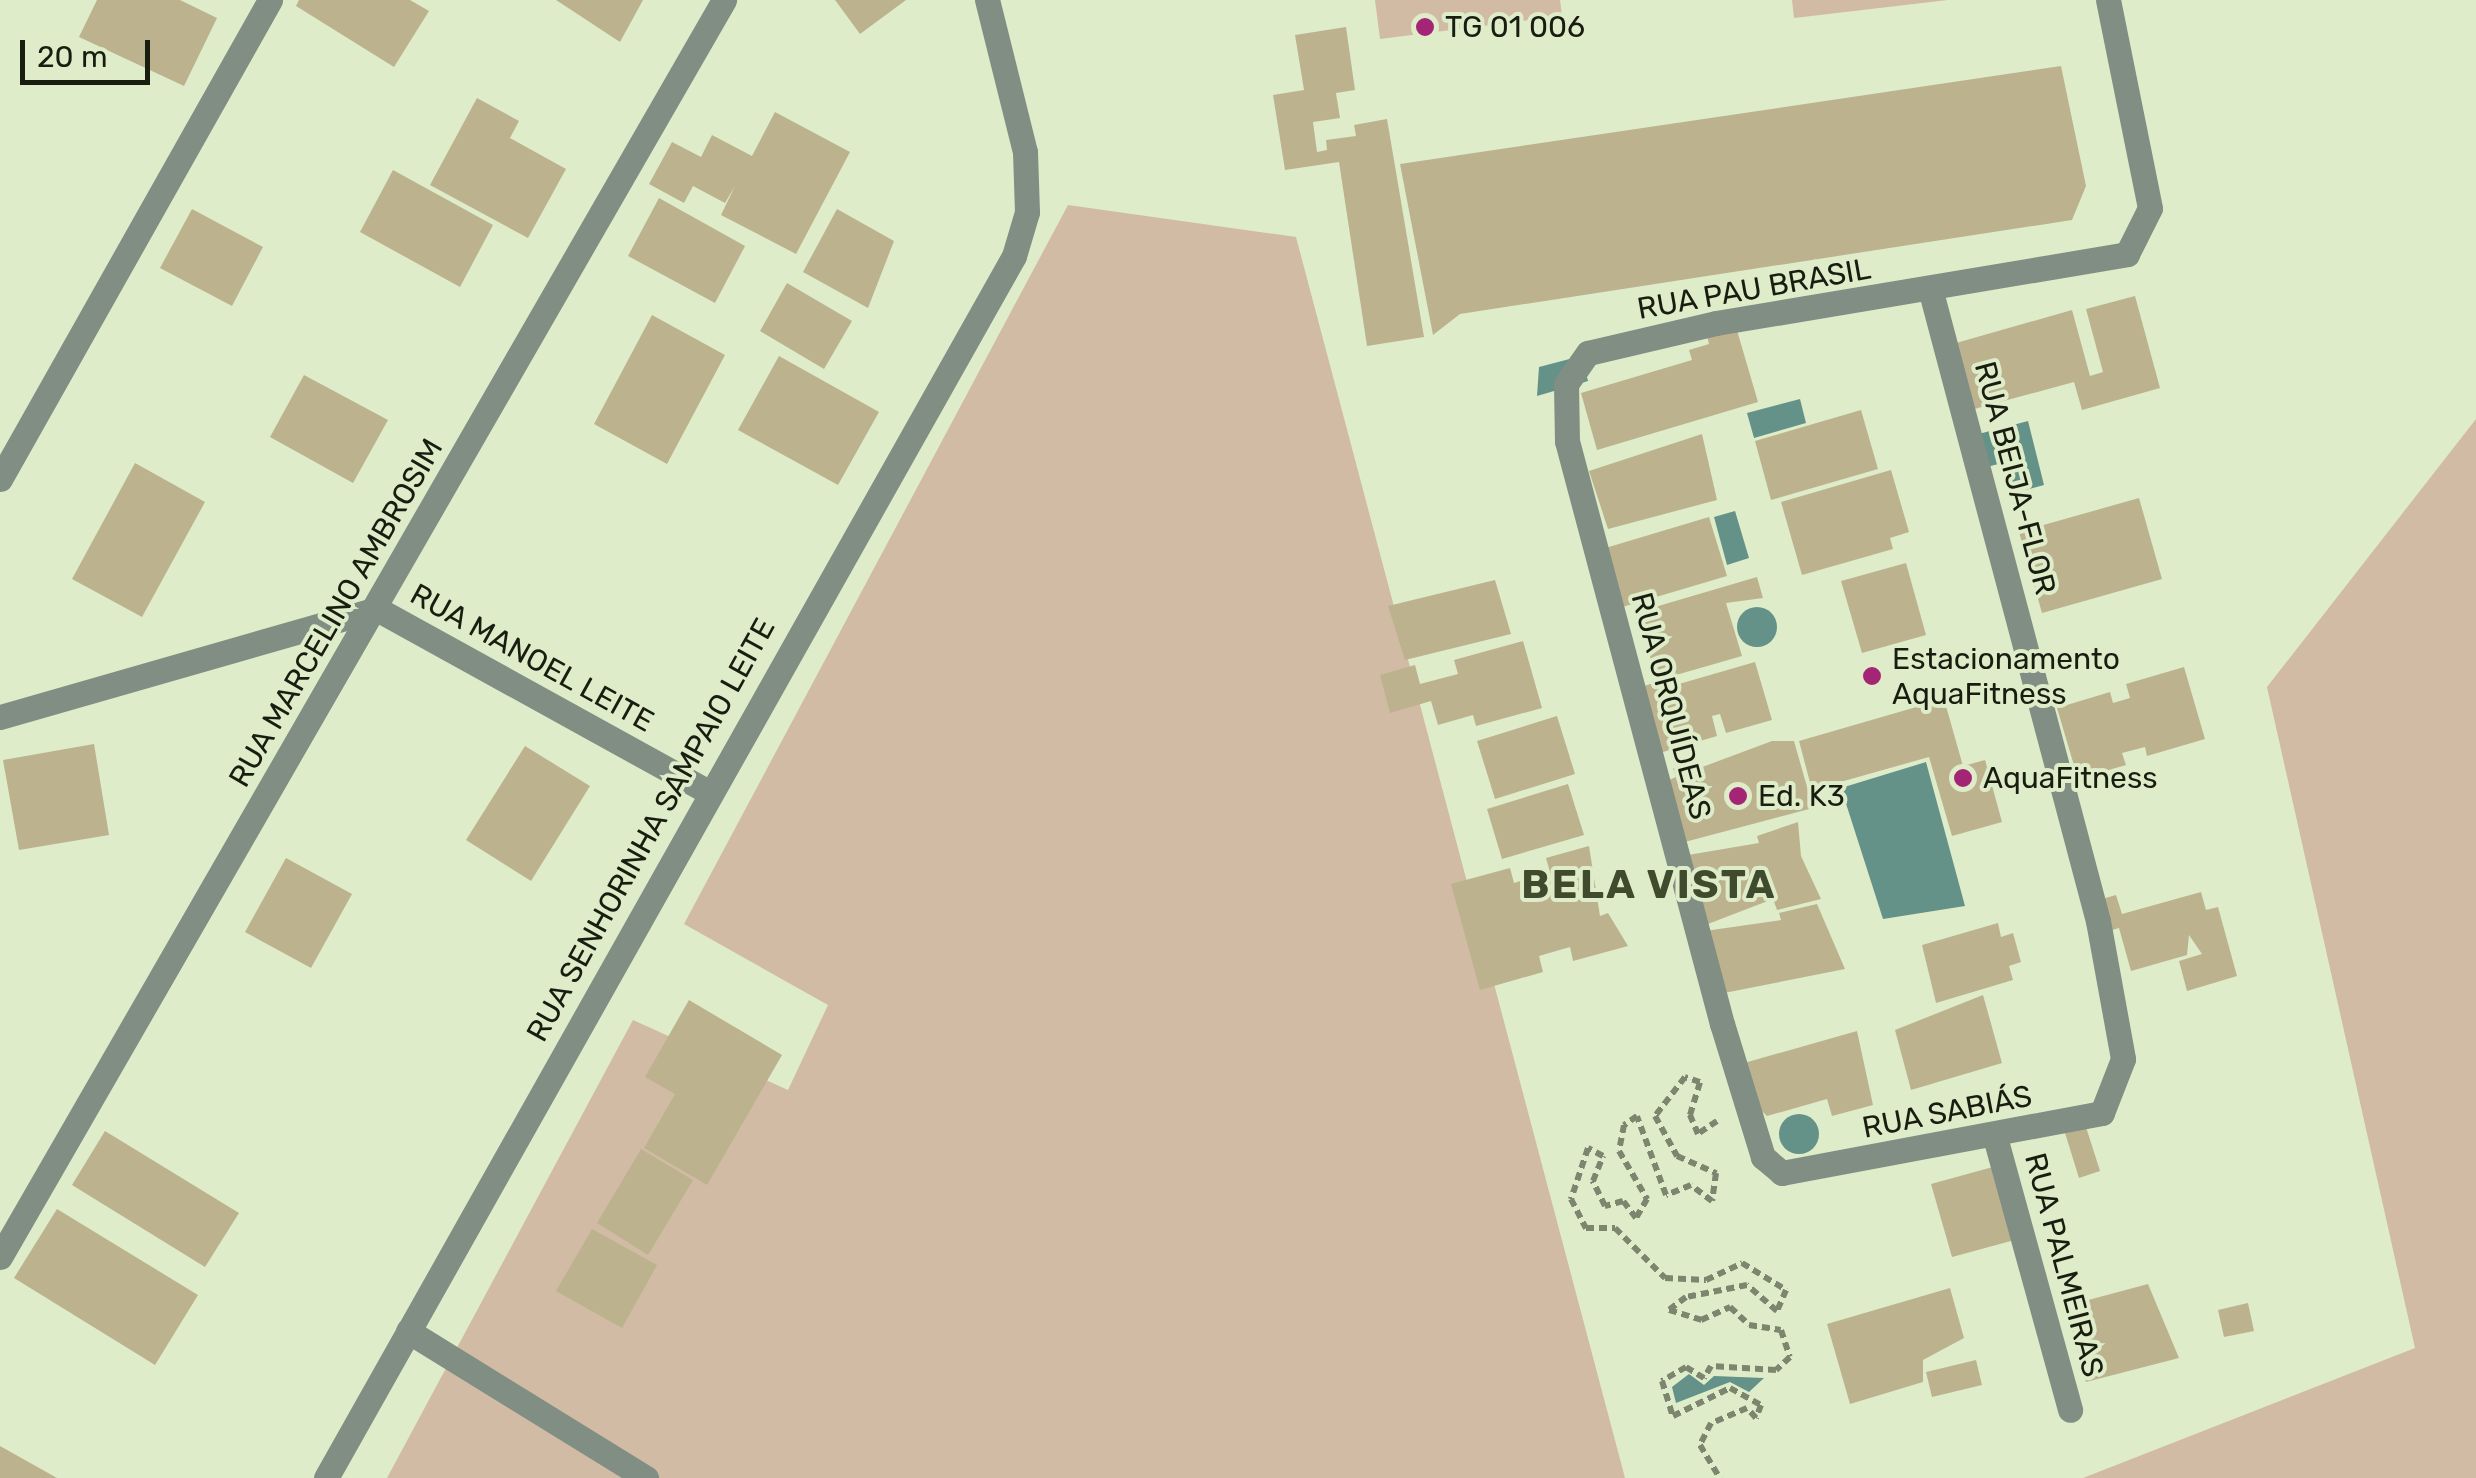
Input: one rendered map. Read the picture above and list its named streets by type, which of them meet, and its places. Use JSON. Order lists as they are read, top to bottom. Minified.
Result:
{"streets":{"street":["RUA PAU BRASIL","RUA BEIJA-FLOR","RUA MARCELINO AMBROSIM","RUA MANOEL LEITE","RUA ORQUÍDEAS","RUA SENHORINHA SAMPAIO LEITE","RUA SABIÁS","RUA PALMEIRAS"]},"crossings":[["RUA PAU BRASIL","RUA BEIJA-FLOR"],["RUA PAU BRASIL","RUA ORQUÍDEAS"],["RUA BEIJA-FLOR","RUA SABIÁS"],["RUA MARCELINO AMBROSIM","RUA MANOEL LEITE"],["RUA MANOEL LEITE","RUA SENHORINHA SAMPAIO LEITE"],["RUA ORQUÍDEAS","RUA SABIÁS"],["RUA SABIÁS","RUA PALMEIRAS"]],"districts":["BELA VISTA"],"places":["TG 01 006","Estacionamento AquaFitness","AquaFitness","Ed. K3"],"scale_bar":"20 m"}
